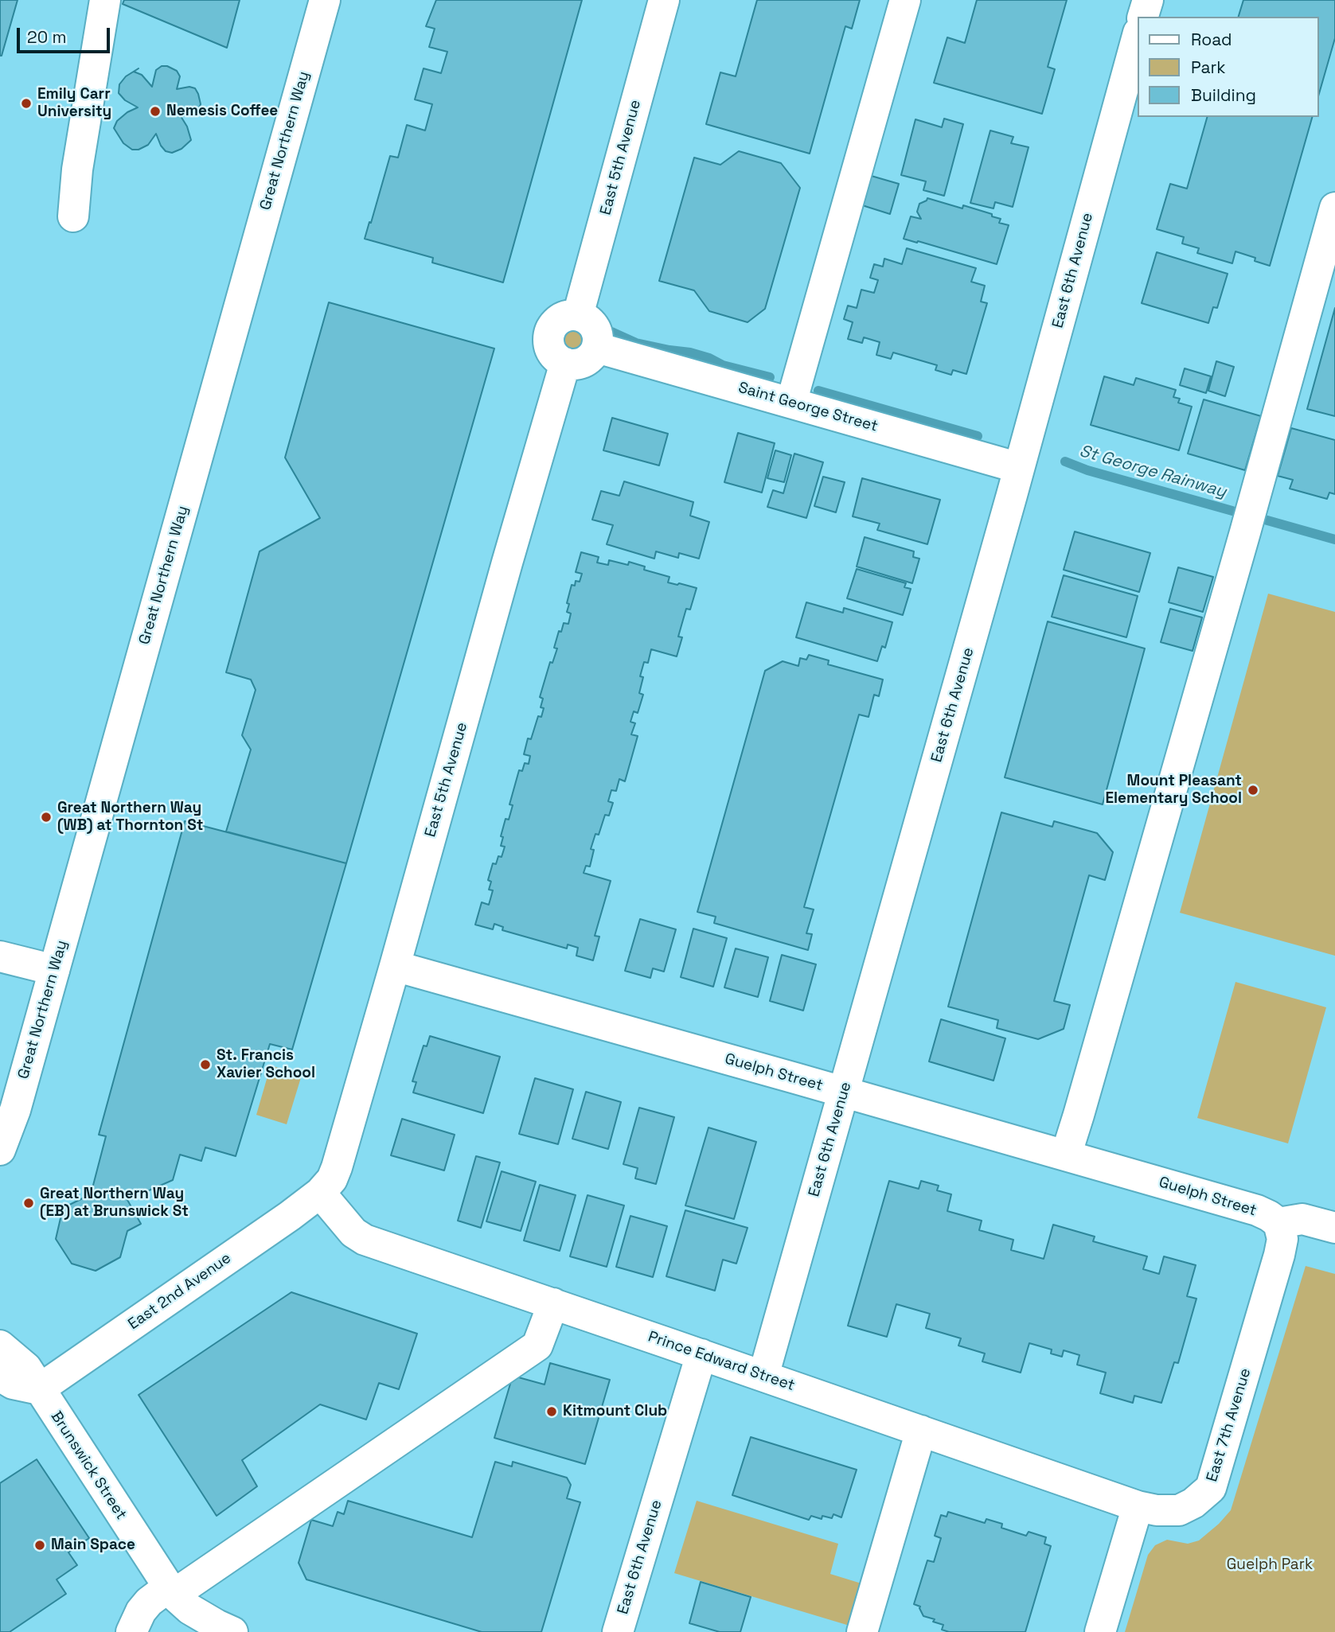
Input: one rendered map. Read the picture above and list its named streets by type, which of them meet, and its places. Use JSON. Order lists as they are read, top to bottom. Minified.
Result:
{"streets":{"street":["Great Northern Way","East 5th Avenue","East 6th Avenue","Saint George Street","Guelph Street","East 2nd Avenue","Prince Edward Street","East 7th Avenue","Brunswick Street"]},"crossings":[["East 5th Avenue","Saint George Street"],["East 5th Avenue","Guelph Street"],["East 5th Avenue","East 2nd Avenue"],["East 5th Avenue","Prince Edward Street"],["East 6th Avenue","Saint George Street"],["East 6th Avenue","Guelph Street"],["East 6th Avenue","Prince Edward Street"],["Guelph Street","East 7th Avenue"],["East 2nd Avenue","Prince Edward Street"],["East 2nd Avenue","Brunswick Street"],["Prince Edward Street","East 7th Avenue"]],"water":["St George Rainway"],"parks":["Guelph Park"],"places":["Emily Carr University","Nemesis Coffee","Mount Pleasant Elementary School","Great Northern Way (WB) at Thornton St","St. Francis Xavier School","Great Northern Way (EB) at Brunswick St","Kitmount Club","Main Space"],"legend":["Road","Park","Building"],"scale_bar":"20 m"}
